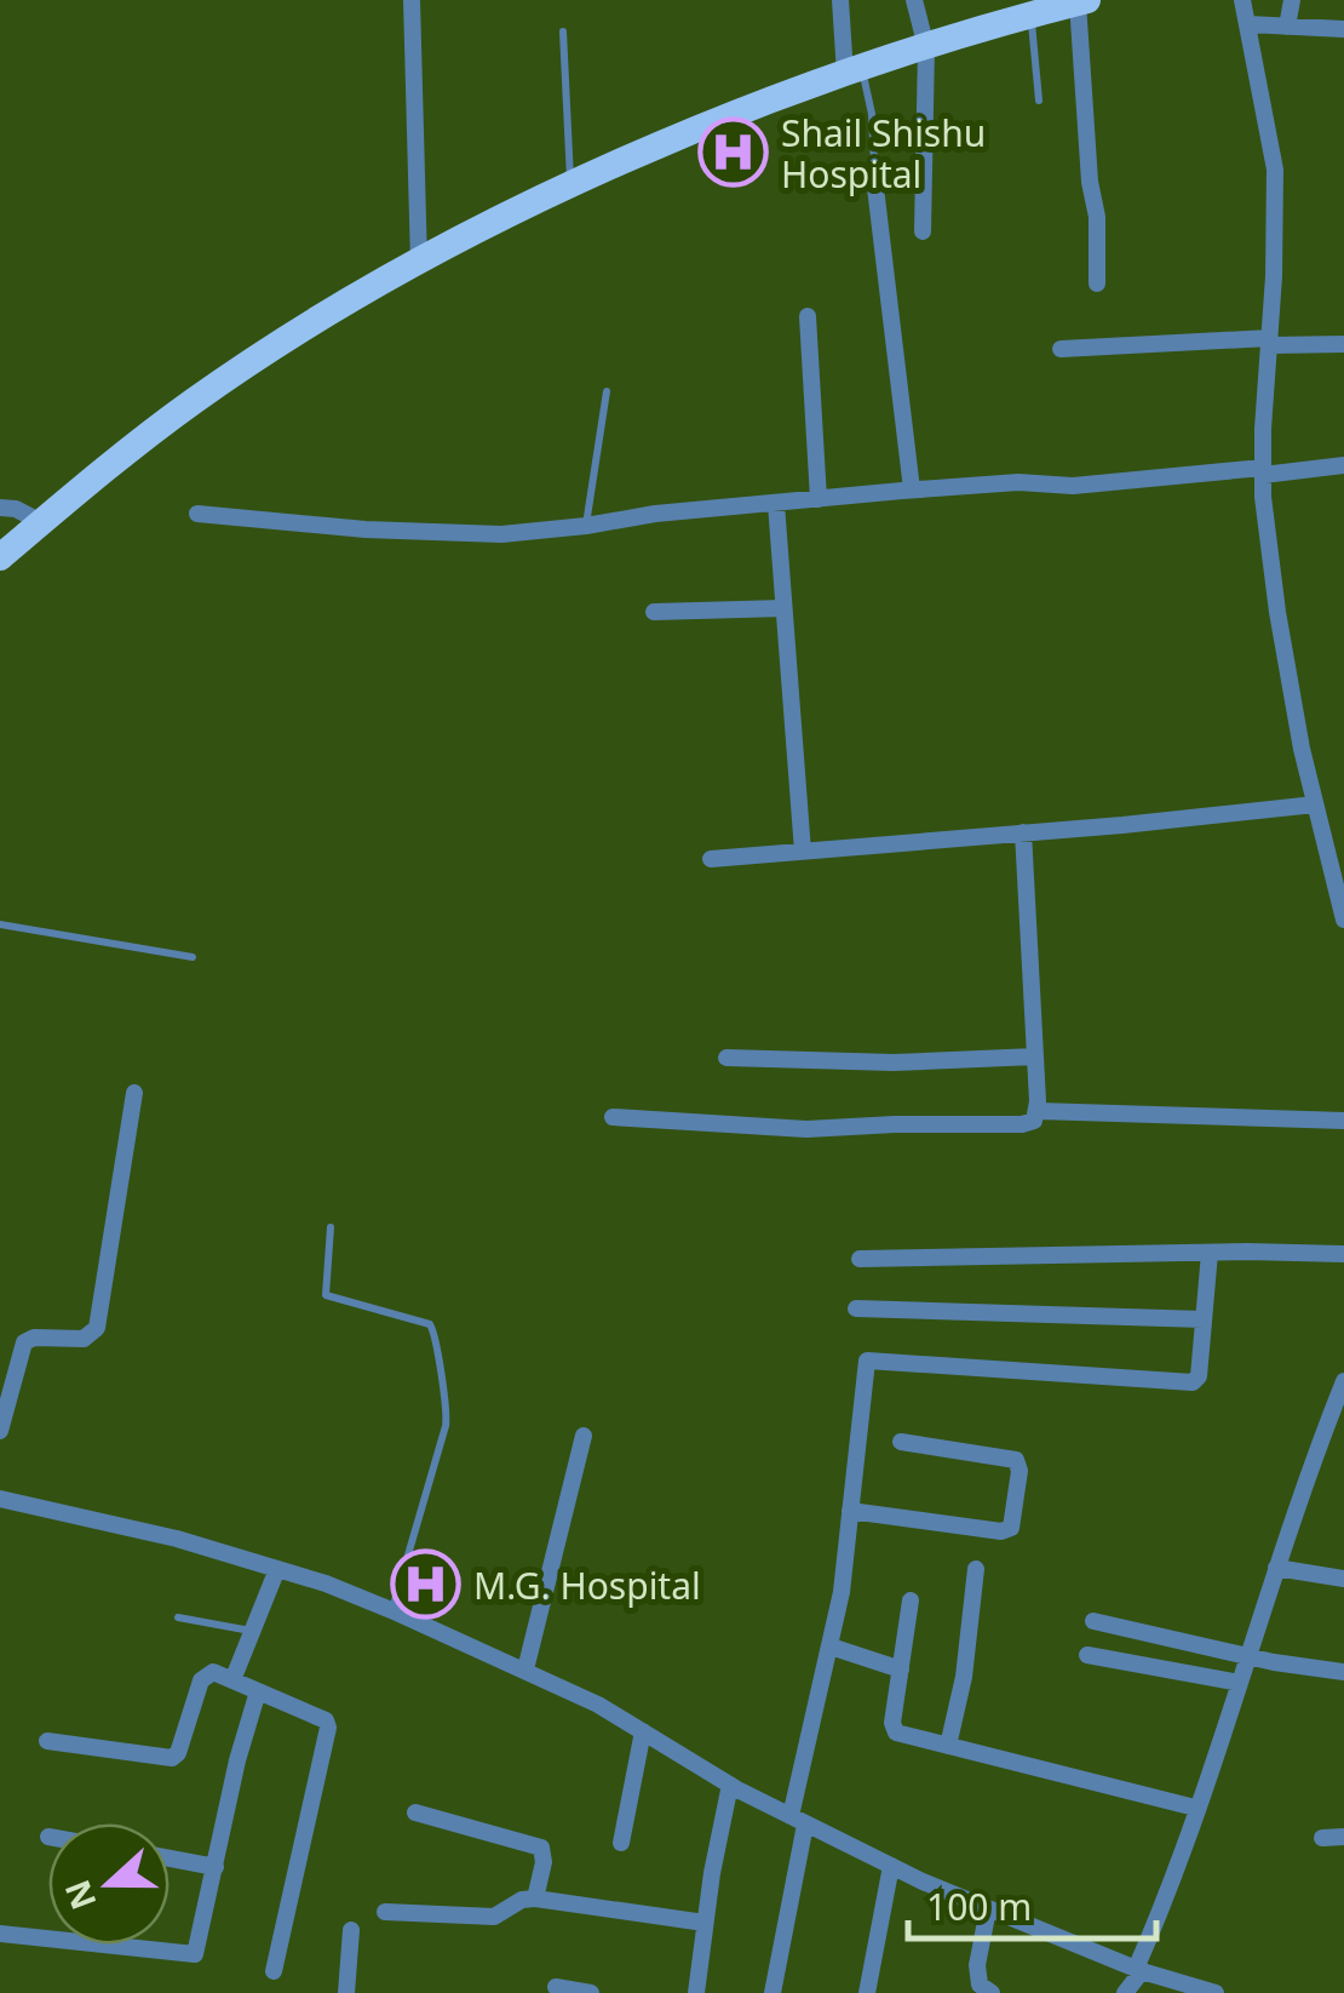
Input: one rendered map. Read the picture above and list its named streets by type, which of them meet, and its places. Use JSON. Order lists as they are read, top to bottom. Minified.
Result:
{"places":{"hospital":["Shail Shishu Hospital","M.G. Hospital"]},"scale_bar":"100 m","north":"left"}
